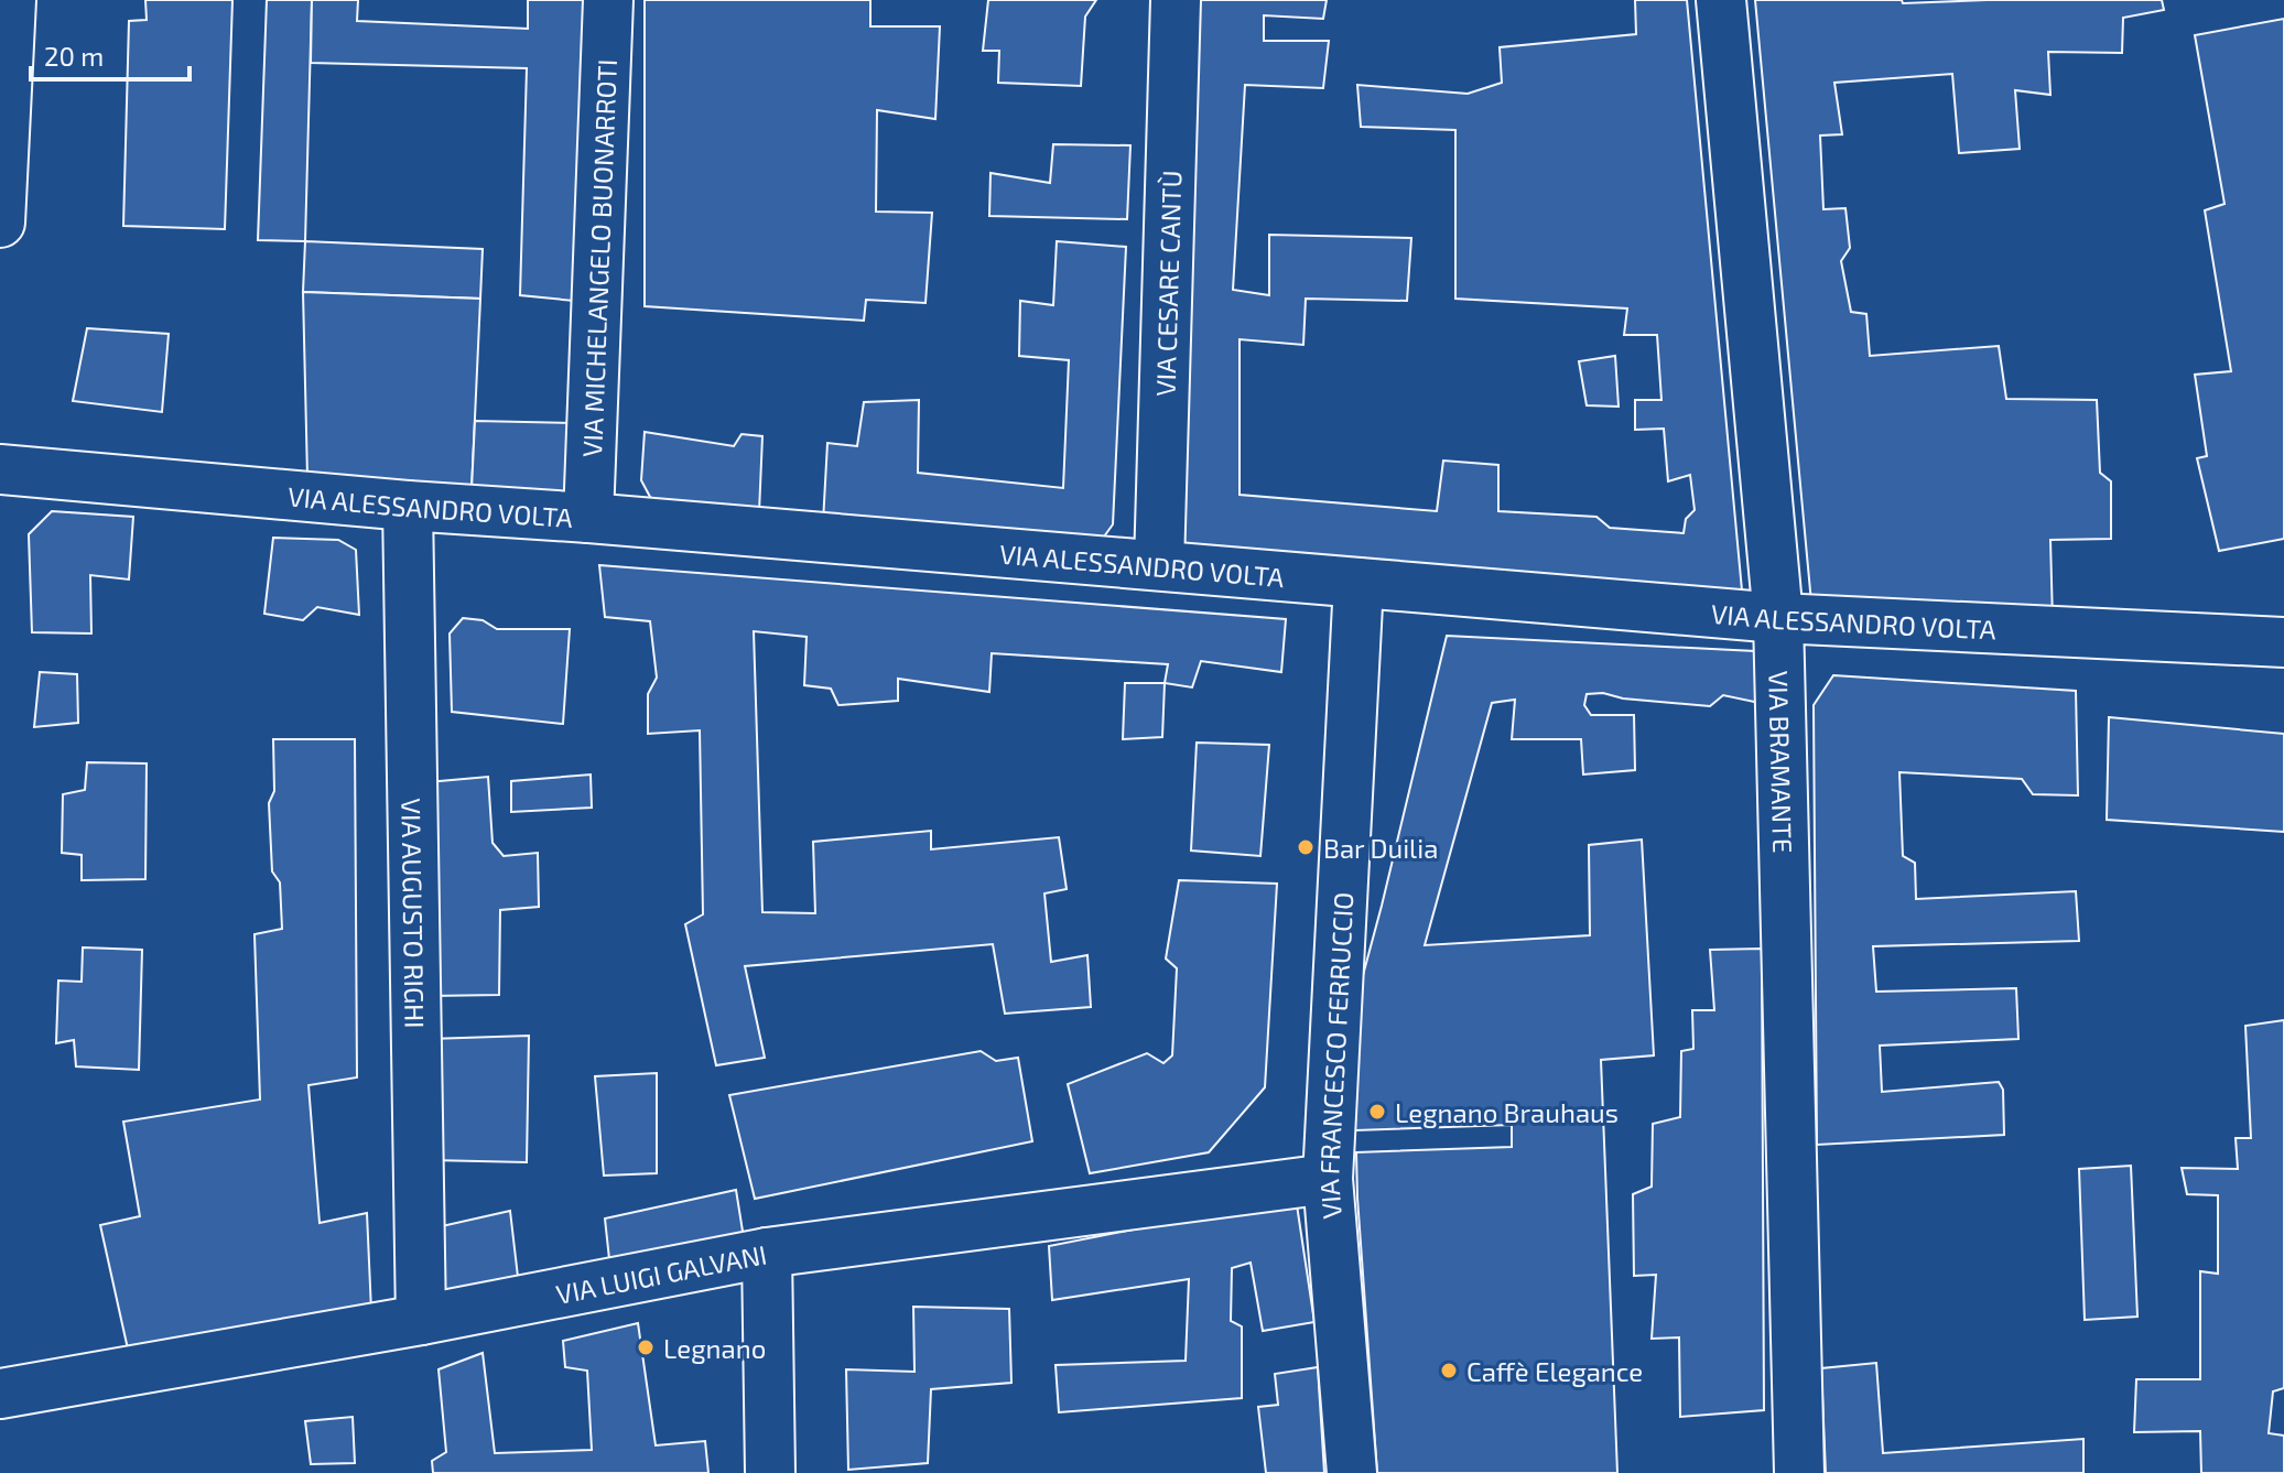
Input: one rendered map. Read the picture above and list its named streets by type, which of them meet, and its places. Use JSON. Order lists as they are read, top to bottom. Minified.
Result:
{"streets":{"street":["VIA MICHELANGELO BUONARROTI","VIA CESARE CANTÙ","VIA ALESSANDRO VOLTA","VIA BRAMANTE","VIA AUGUSTO RIGHI","VIA FRANCESCO FERRUCCIO","VIA LUIGI GALVANI"]},"crossings":[["VIA MICHELANGELO BUONARROTI","VIA ALESSANDRO VOLTA"],["VIA CESARE CANTÙ","VIA ALESSANDRO VOLTA"],["VIA ALESSANDRO VOLTA","VIA BRAMANTE"],["VIA ALESSANDRO VOLTA","VIA AUGUSTO RIGHI"],["VIA ALESSANDRO VOLTA","VIA FRANCESCO FERRUCCIO"],["VIA AUGUSTO RIGHI","VIA LUIGI GALVANI"],["VIA FRANCESCO FERRUCCIO","VIA LUIGI GALVANI"]],"places":["Bar Duilia","Legnano Brauhaus","Legnano","Caffè Elegance"],"scale_bar":"20 m"}
